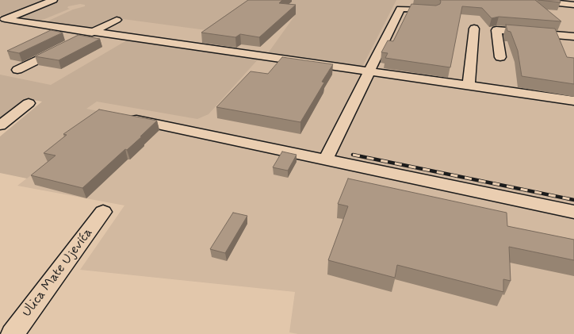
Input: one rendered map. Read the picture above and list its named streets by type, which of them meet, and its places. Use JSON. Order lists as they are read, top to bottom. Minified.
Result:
{"streets":{"street":["Ulica Mate Ujevića"]}}
